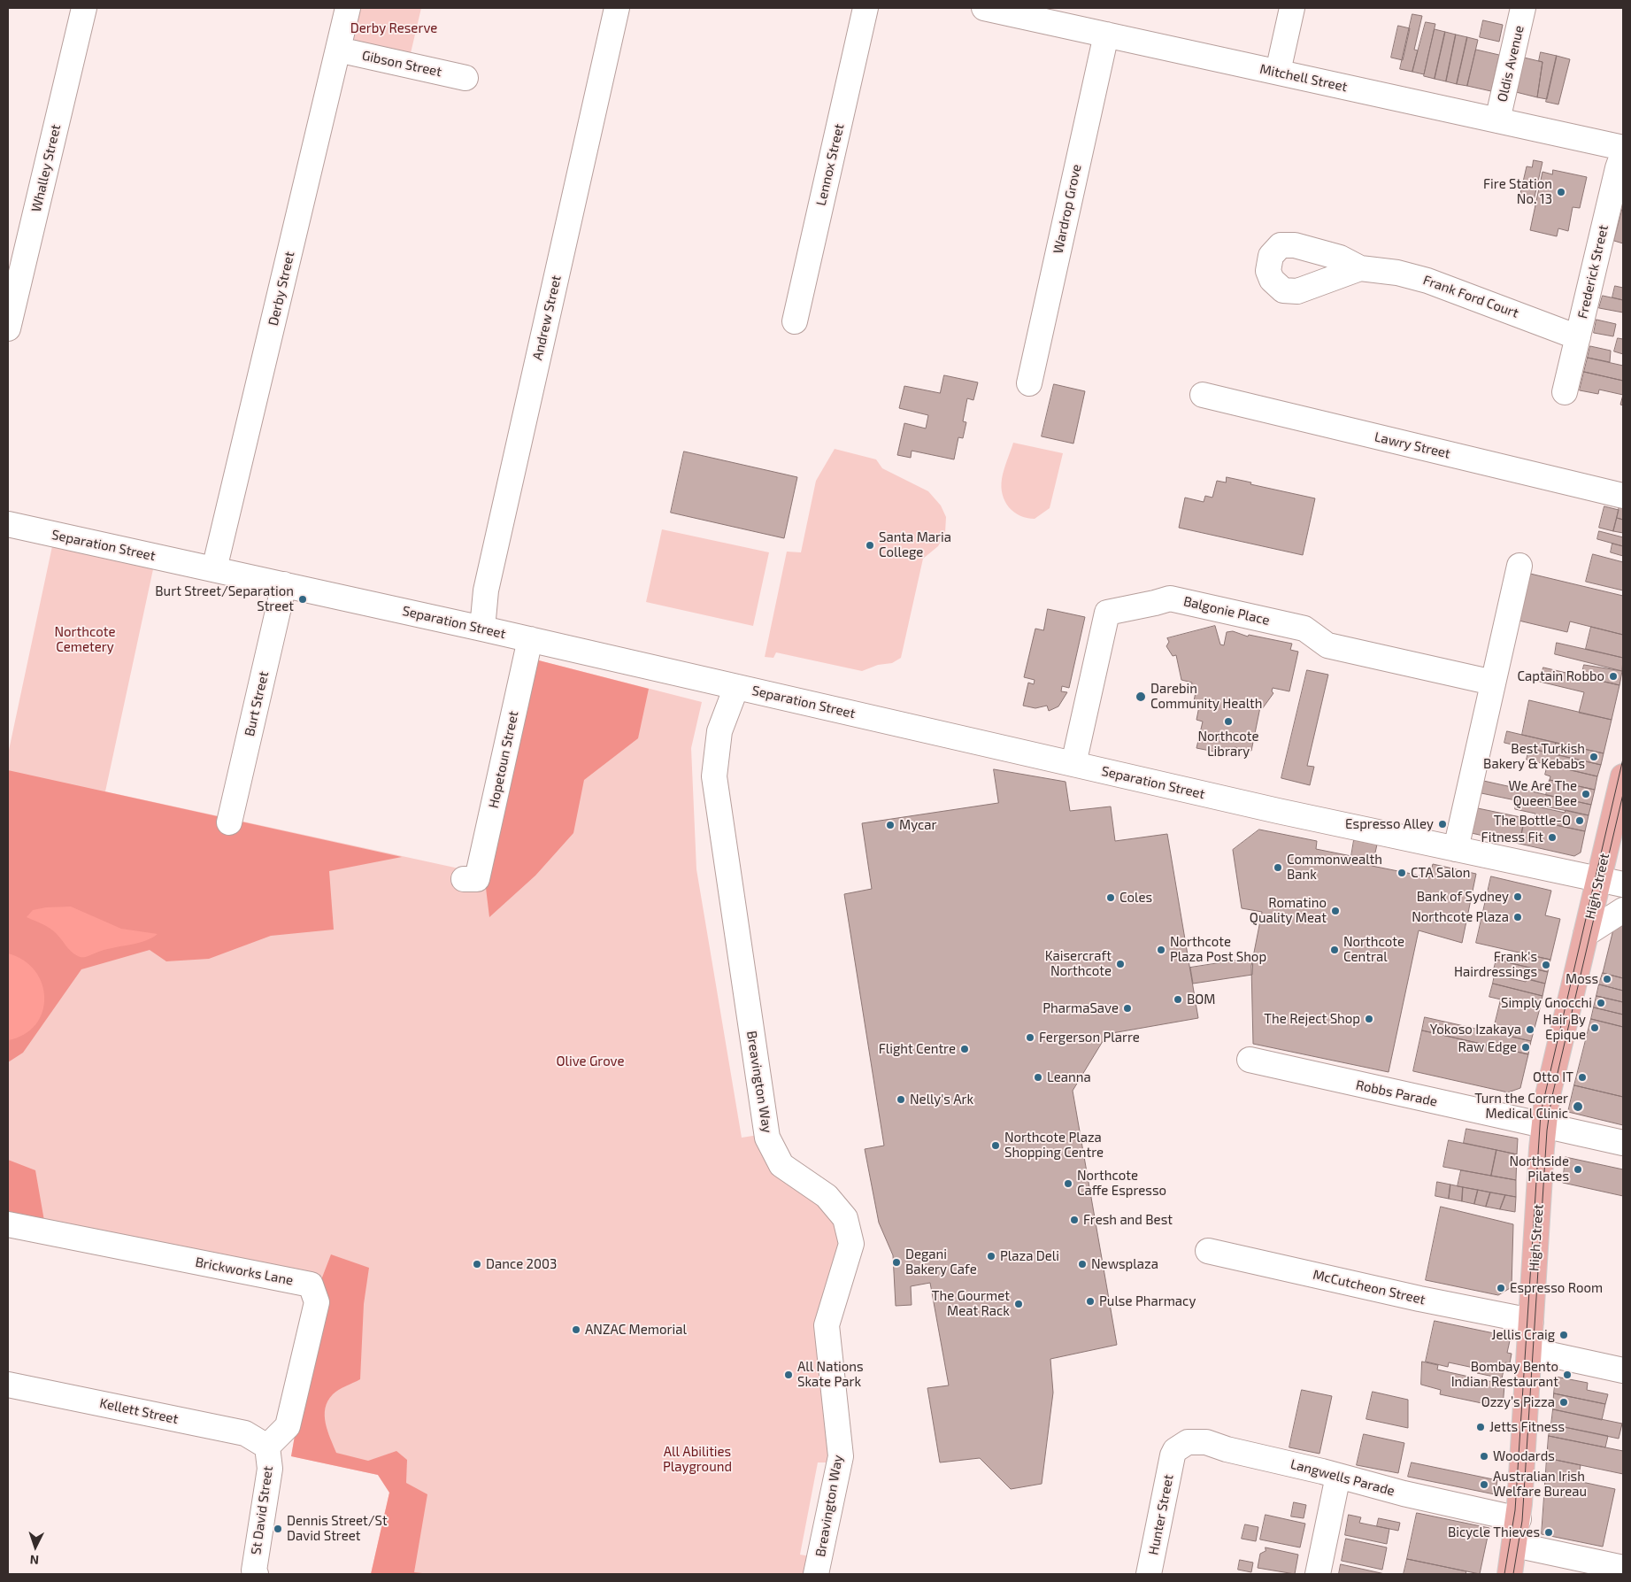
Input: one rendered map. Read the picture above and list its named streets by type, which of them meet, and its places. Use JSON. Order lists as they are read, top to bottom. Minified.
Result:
{"streets":{"main road":["High Street"],"street":["Gibson Street","Oldis Avenue","Mitchell Street","Lennox Street","Whalley Street","Wardrop Grove","Frederick Street","Derby Street","Frank Ford Court","Andrew Street","Lawry Street","Separation Street","Balgonie Place","Burt Street","Hopetoun Street","Breavington Way","Robbs Parade","Brickworks Lane","McCutcheon Street","Kellett Street","Langwells Parade","St David Street","Hunter Street"]},"crossings":[["Gibson Street","Derby Street"],["Oldis Avenue","Mitchell Street"],["Mitchell Street","Wardrop Grove"],["Frederick Street","Frank Ford Court"],["Derby Street","Separation Street"],["Andrew Street","Separation Street"],["Separation Street","Balgonie Place"],["Separation Street","Burt Street"],["Separation Street","Hopetoun Street"],["Separation Street","High Street"],["Separation Street","Breavington Way"],["High Street","Robbs Parade"],["High Street","McCutcheon Street"],["High Street","Langwells Parade"],["Brickworks Lane","Kellett Street"],["Brickworks Lane","St David Street"],["Kellett Street","St David Street"],["Langwells Parade","Hunter Street"]],"parks":["Derby Reserve","Northcote Cemetery","Olive Grove","All Abilities Playground"],"places":["Fire Station No. 13","Santa Maria College","Burt Street/Separation Street","Captain Robbo","Darebin Community Health","Northcote Library","Best Turkish Bakery & Kebabs","We Are The Queen Bee","The Bottle-O","Espresso Alley","Mycar","Fitness Fit","Commonwealth Bank","CTA Salon","Bank of Sydney","Coles","Romatino Quality Meat","Northcote Plaza","Northcote Plaza Post Shop","Northcote Central","Kaisercraft Northcote","Frank's Hairdressings","Moss","BOM","Simply Gnocchi","PharmaSave","The Reject Shop","Hair By Epique","Yokoso Izakaya","Fergerson Plarre","Raw Edge","Flight Centre","Leanna","Otto IT","Nelly's Ark","Turn the Corner Medical Clinic","Northcote Plaza Shopping Centre","Northside Pilates","Northcote Caffe Espresso","Fresh and Best","Plaza Deli","Degani Bakery Cafe","Dance 2003","Newsplaza","Espresso Room","Pulse Pharmacy","The Gourmet Meat Rack","ANZAC Memorial","Jellis Craig","All Nations Skate Park","Bombay Bento Indian Restaurant","Ozzy’s Pizza","Jetts Fitness","Woodards","Australian Irish Welfare Bureau","Dennis Street/St David Street","Bicycle Thieves"],"north":"bottom"}
